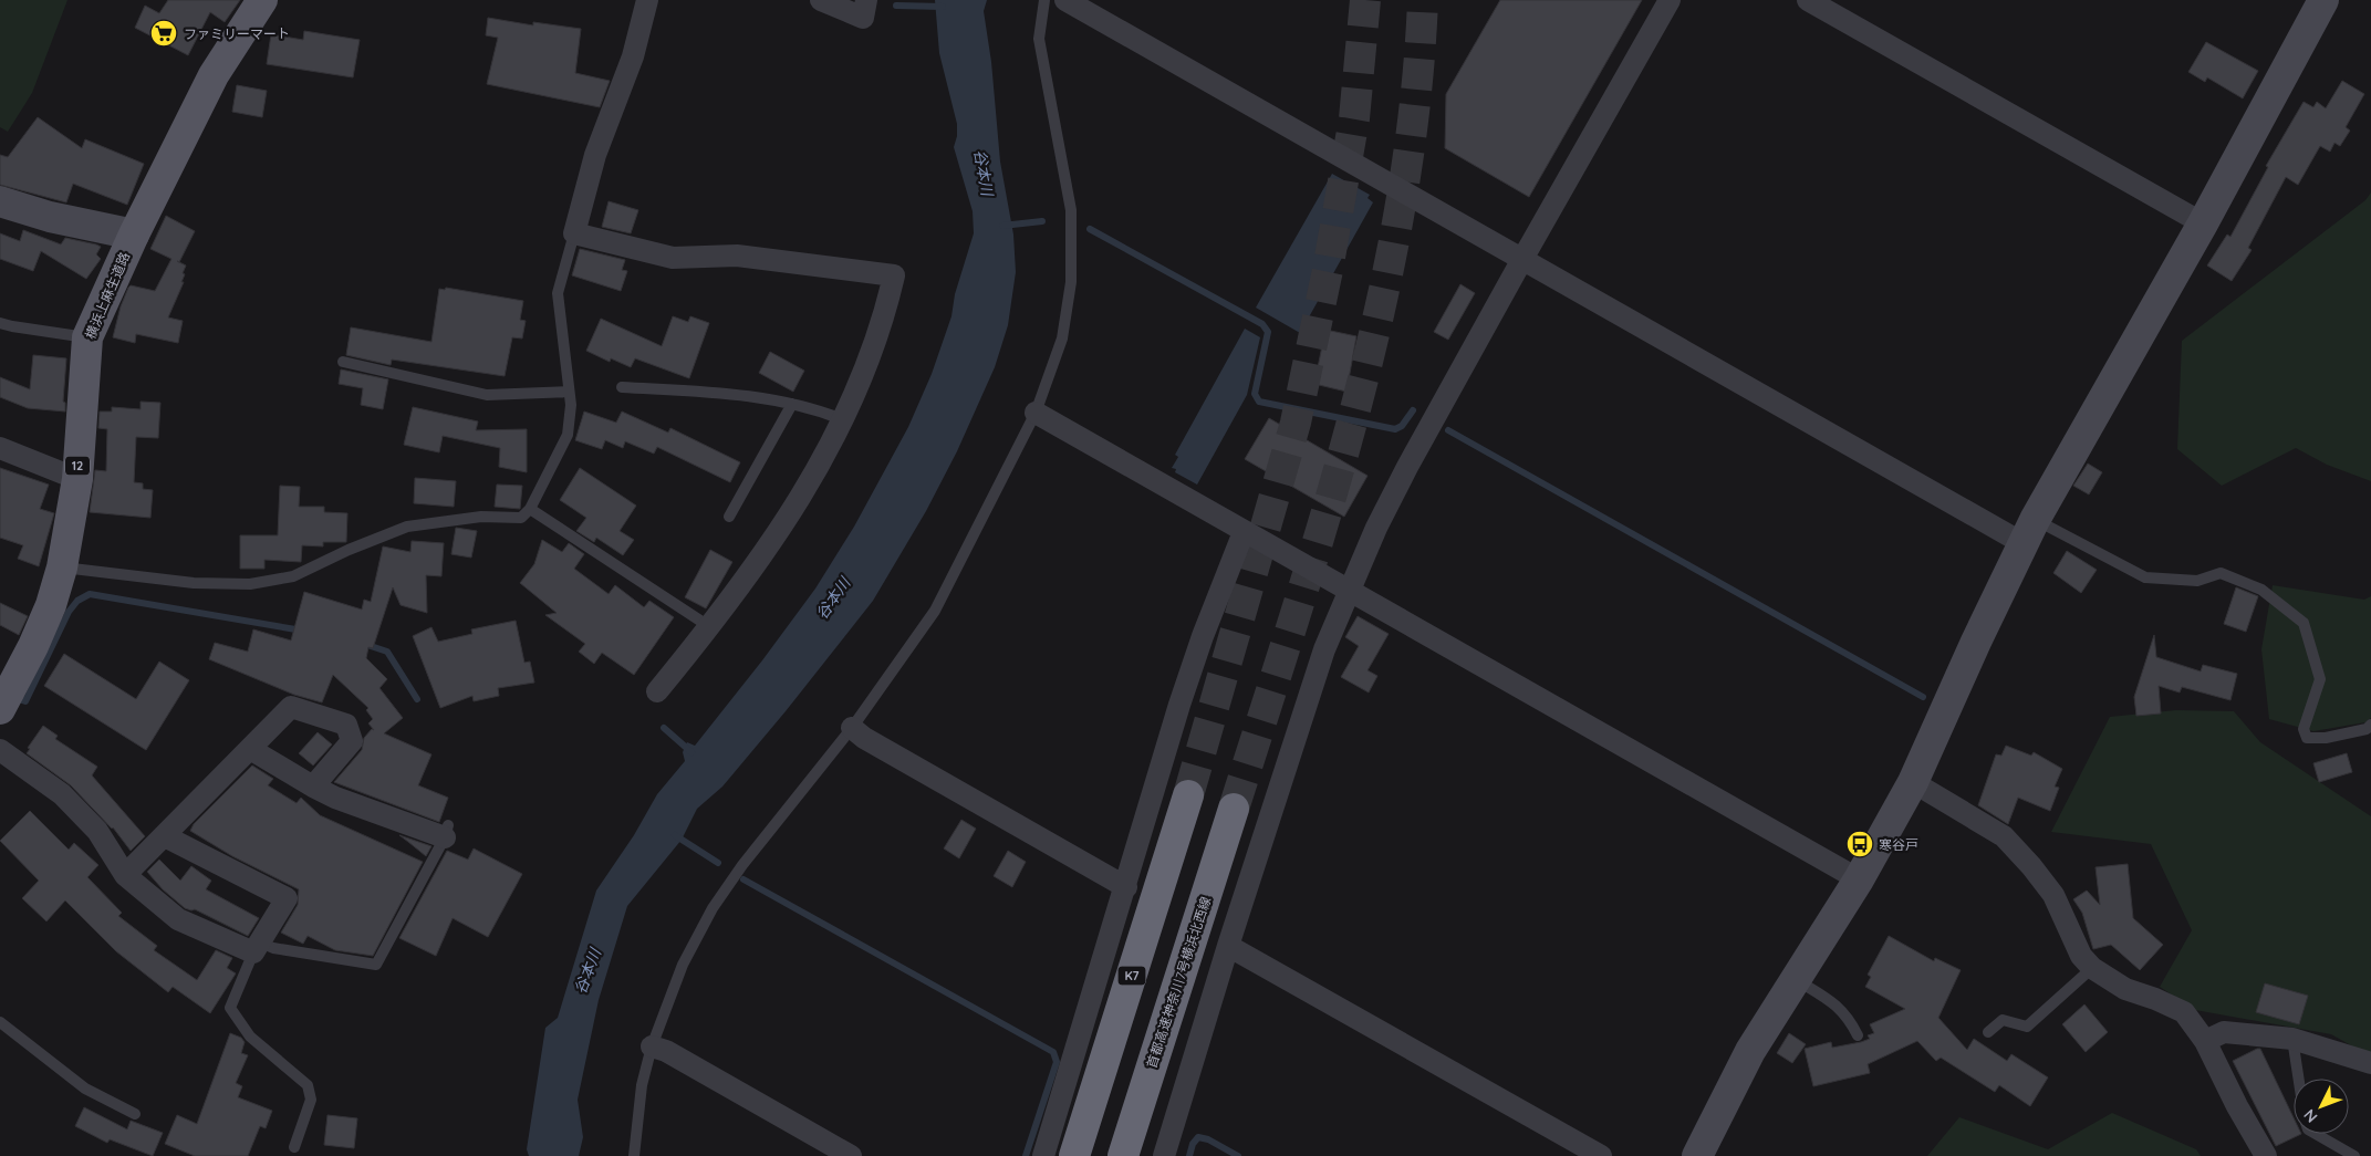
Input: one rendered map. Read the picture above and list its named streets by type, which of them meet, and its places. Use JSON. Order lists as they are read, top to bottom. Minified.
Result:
{"streets":{"highway":["K7","首都高速神奈川7号横浜北西線"],"main road":["横浜上麻生道路","12"]},"water":["谷本川"],"places":{"supermarket":["ファミリーマート"],"bus stop":["寒谷戸"]},"north":"bottom left"}
